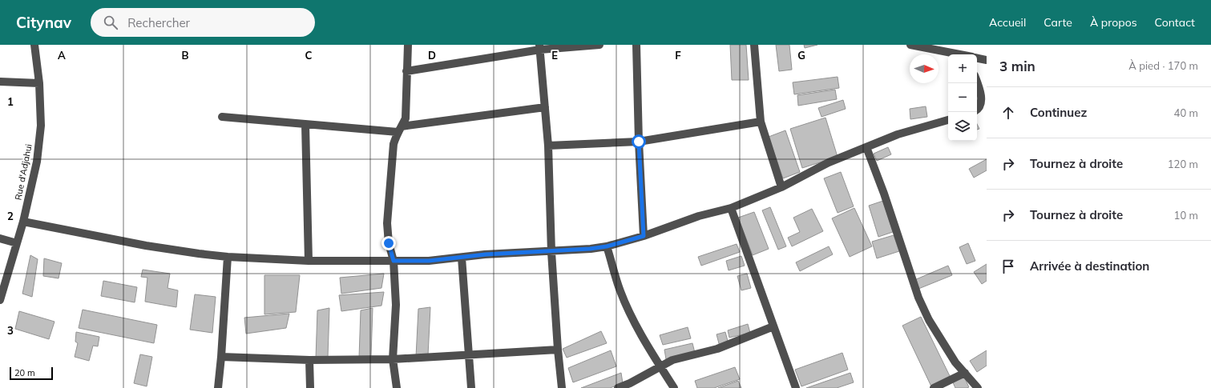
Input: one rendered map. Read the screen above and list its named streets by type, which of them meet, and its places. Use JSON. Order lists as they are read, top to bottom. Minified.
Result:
{"streets":{"street":["Rue d'Adjahui"]},"scale_bar":"20 m","north":"right","page":{"header":"Citynav","search":"Rechercher","nav":["Accueil","Carte","À propos","Contact"],"heading":["3 min","À pied · 170 m"],"map_buttons":["+","−"],"list":[["Continuez","40 m"],["Tournez à droite","120 m"],["Tournez à droite","10 m"],"Arrivée à destination"],"scale":"20 m"},"grid":{"columns":["A","B","C","D","E","F","G"],"rows":["1","2","3"]}}
